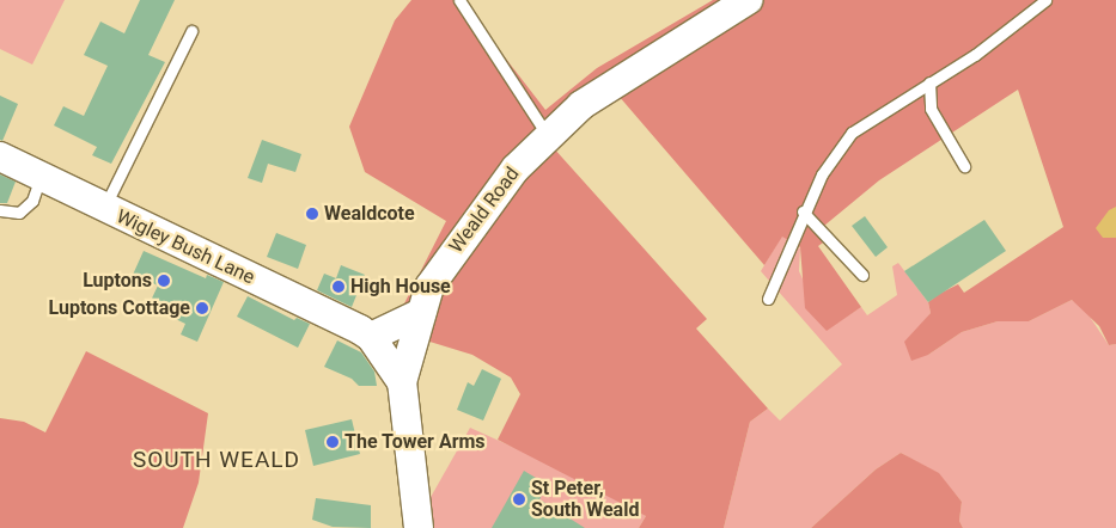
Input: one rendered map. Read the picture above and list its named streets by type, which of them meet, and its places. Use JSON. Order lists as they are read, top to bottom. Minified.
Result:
{"streets":{"street":["Weald Road","Wigley Bush Lane"]},"crossings":[["Weald Road","Wigley Bush Lane"]],"districts":["SOUTH WEALD"],"places":["Wealdcote","Luptons","High House","Luptons Cottage","The Tower Arms","St Peter, South Weald"]}
